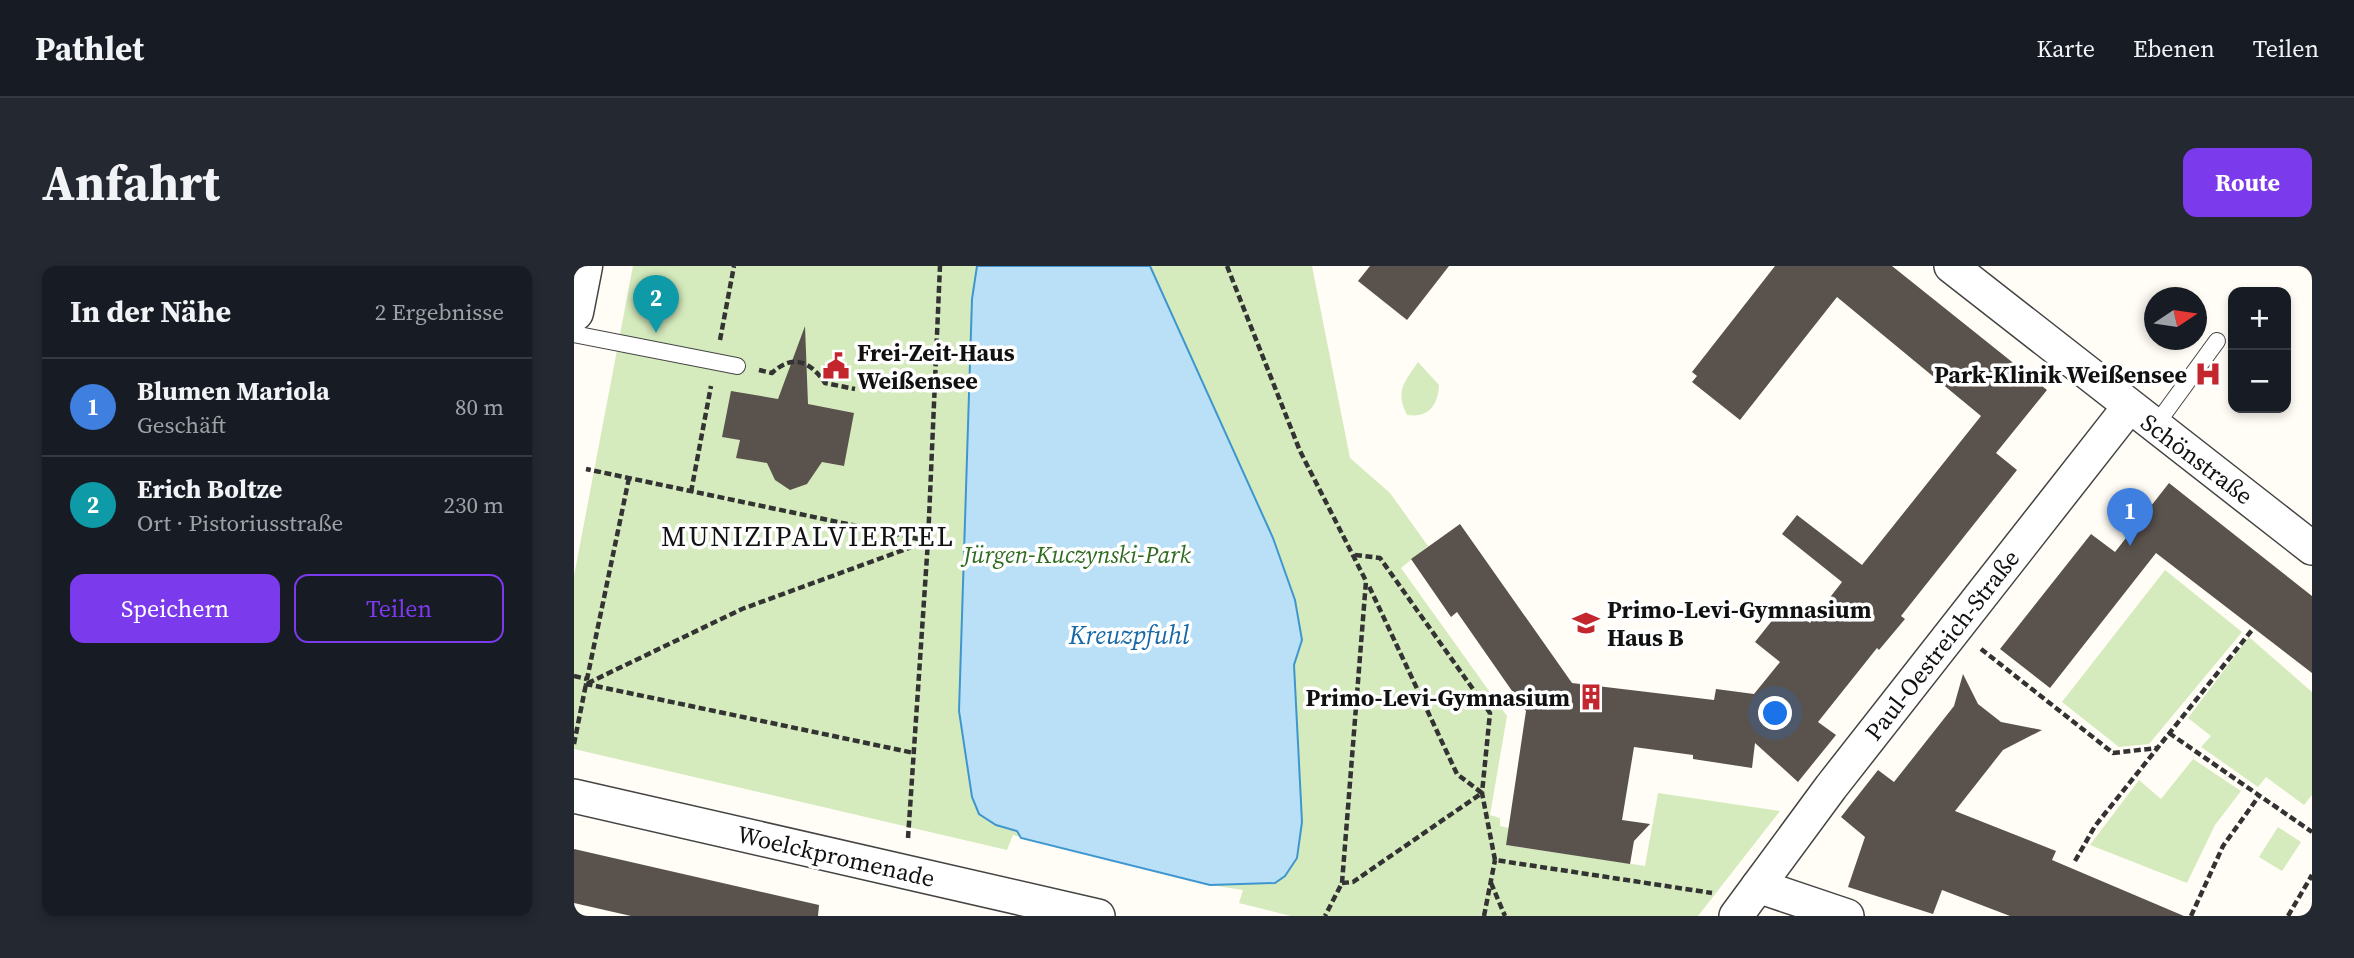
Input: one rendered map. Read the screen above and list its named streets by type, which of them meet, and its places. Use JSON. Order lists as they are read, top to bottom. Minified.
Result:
{"streets":{"street":["Schönstraße","Paul-Oestreich-Straße","Woelckpromenade"]},"crossings":[["Schönstraße","Paul-Oestreich-Straße"]],"districts":["MUNIZIPALVIERTEL"],"water":["Kreuzpfuhl"],"parks":["Jürgen-Kuczynski-Park"],"places":{"public building":["Frei-Zeit-Haus Weißensee"],"hospital":["Park-Klinik Weißensee"],"school or university":["Primo-Levi-Gymnasium Haus B"],"building":["Primo-Levi-Gymnasium"]},"north":"right","page":{"header":"Pathlet","nav":["Karte","Ebenen","Teilen"],"buttons":["Route",["Speichern","Teilen"]],"title":"Anfahrt","heading":["In der Nähe","2 Ergebnisse"],"pins":["2","1"],"map_buttons":["+","−"],"list":[{"mark":"1","name":"Blumen Mariola","note":"Geschäft","value":"80 m"},{"mark":"2","name":"Erich Boltze","note":"Ort · Pistoriusstraße","value":"230 m"}]}}
